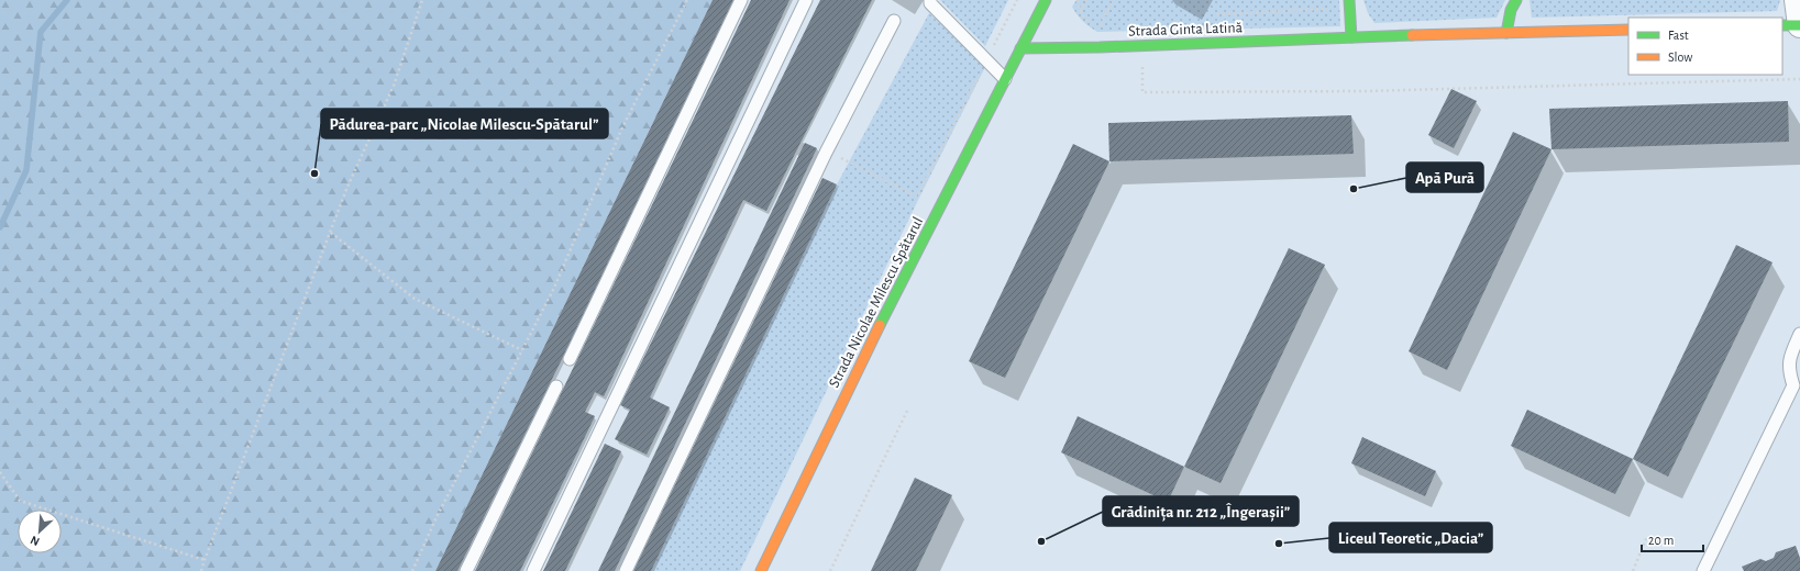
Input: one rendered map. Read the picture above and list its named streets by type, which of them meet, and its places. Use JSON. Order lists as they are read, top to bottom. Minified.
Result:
{"streets":{"street":["Strada Ginta Latină","Strada Nicolae Milescu Spătarul"]},"crossings":[["Strada Ginta Latină","Strada Nicolae Milescu Spătarul"]],"places":["Pădurea-parc „Nicolae Milescu-Spătarul”","Apă Pură","Grădinița nr. 212 „Îngerașii”","Liceul Teoretic „Dacia”"],"legend":["Fast","Slow"],"scale_bar":"20 m","north":"bottom left"}
